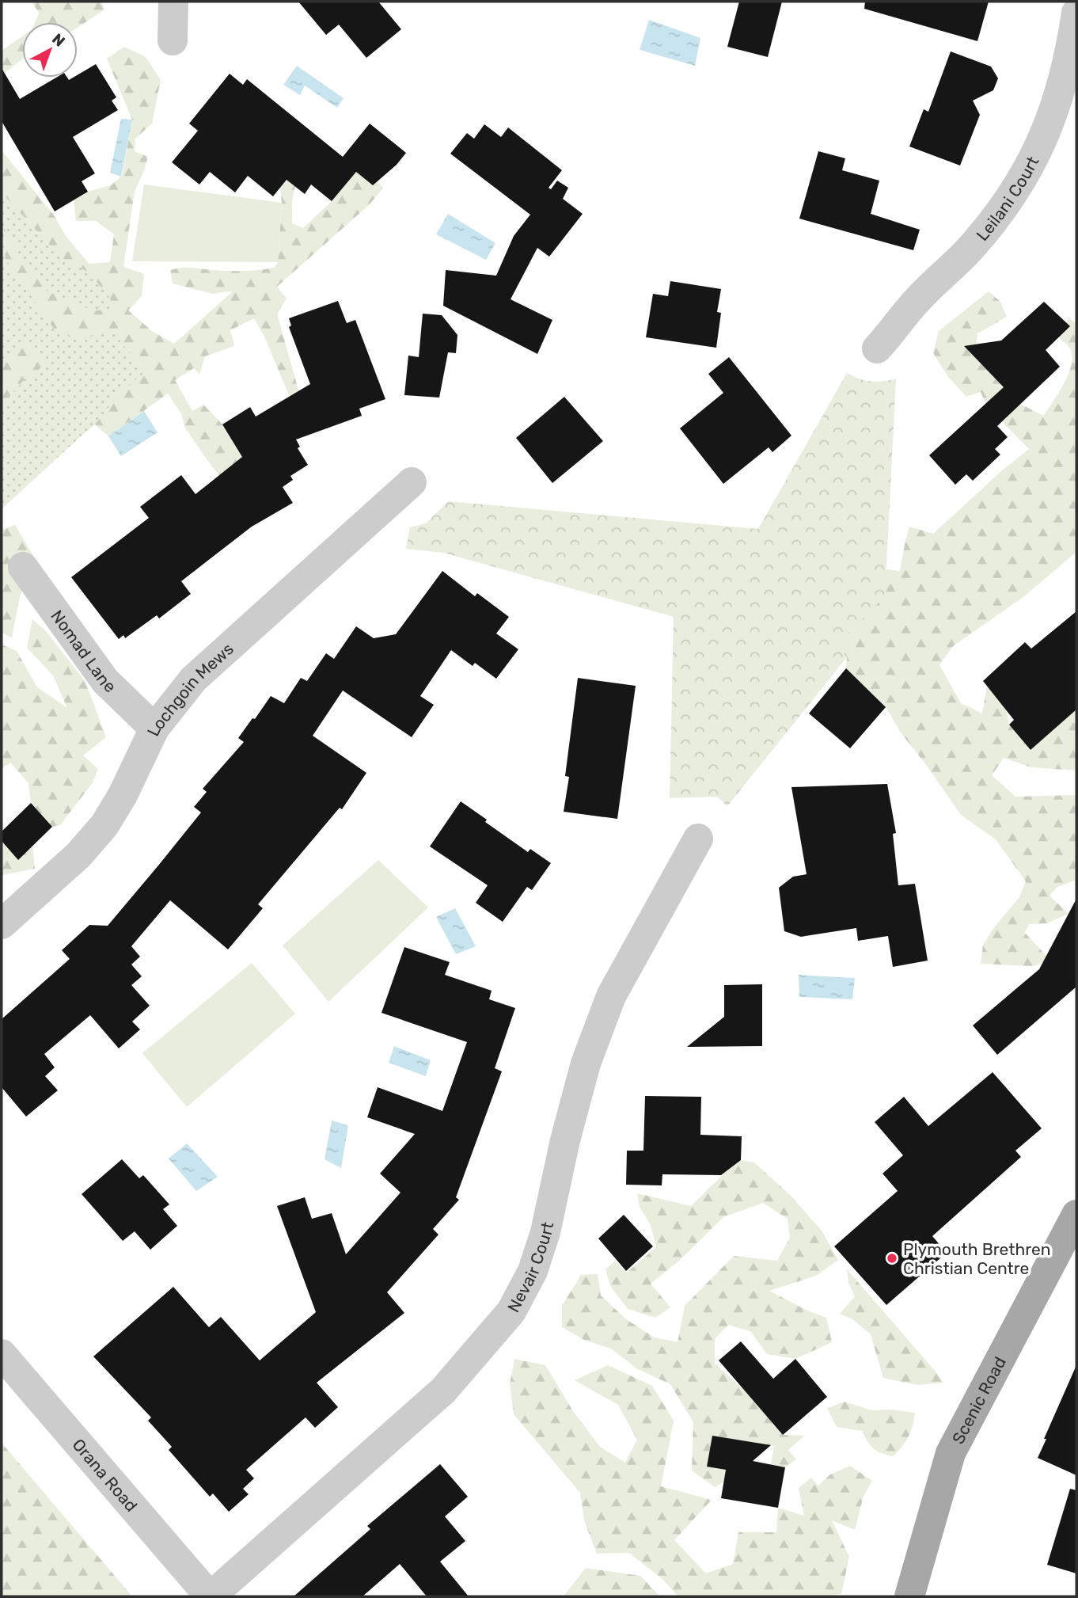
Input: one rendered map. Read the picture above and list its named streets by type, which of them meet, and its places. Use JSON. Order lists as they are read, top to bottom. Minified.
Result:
{"streets":{"main road":["Scenic Road"],"street":["Leilani Court","Nomad Lane","Lochgoin Mews","Nevair Court","Orana Road"]},"crossings":[["Nomad Lane","Lochgoin Mews"],["Nevair Court","Orana Road"]],"places":["Plymouth Brethren Christian Centre"],"north":"top right"}
